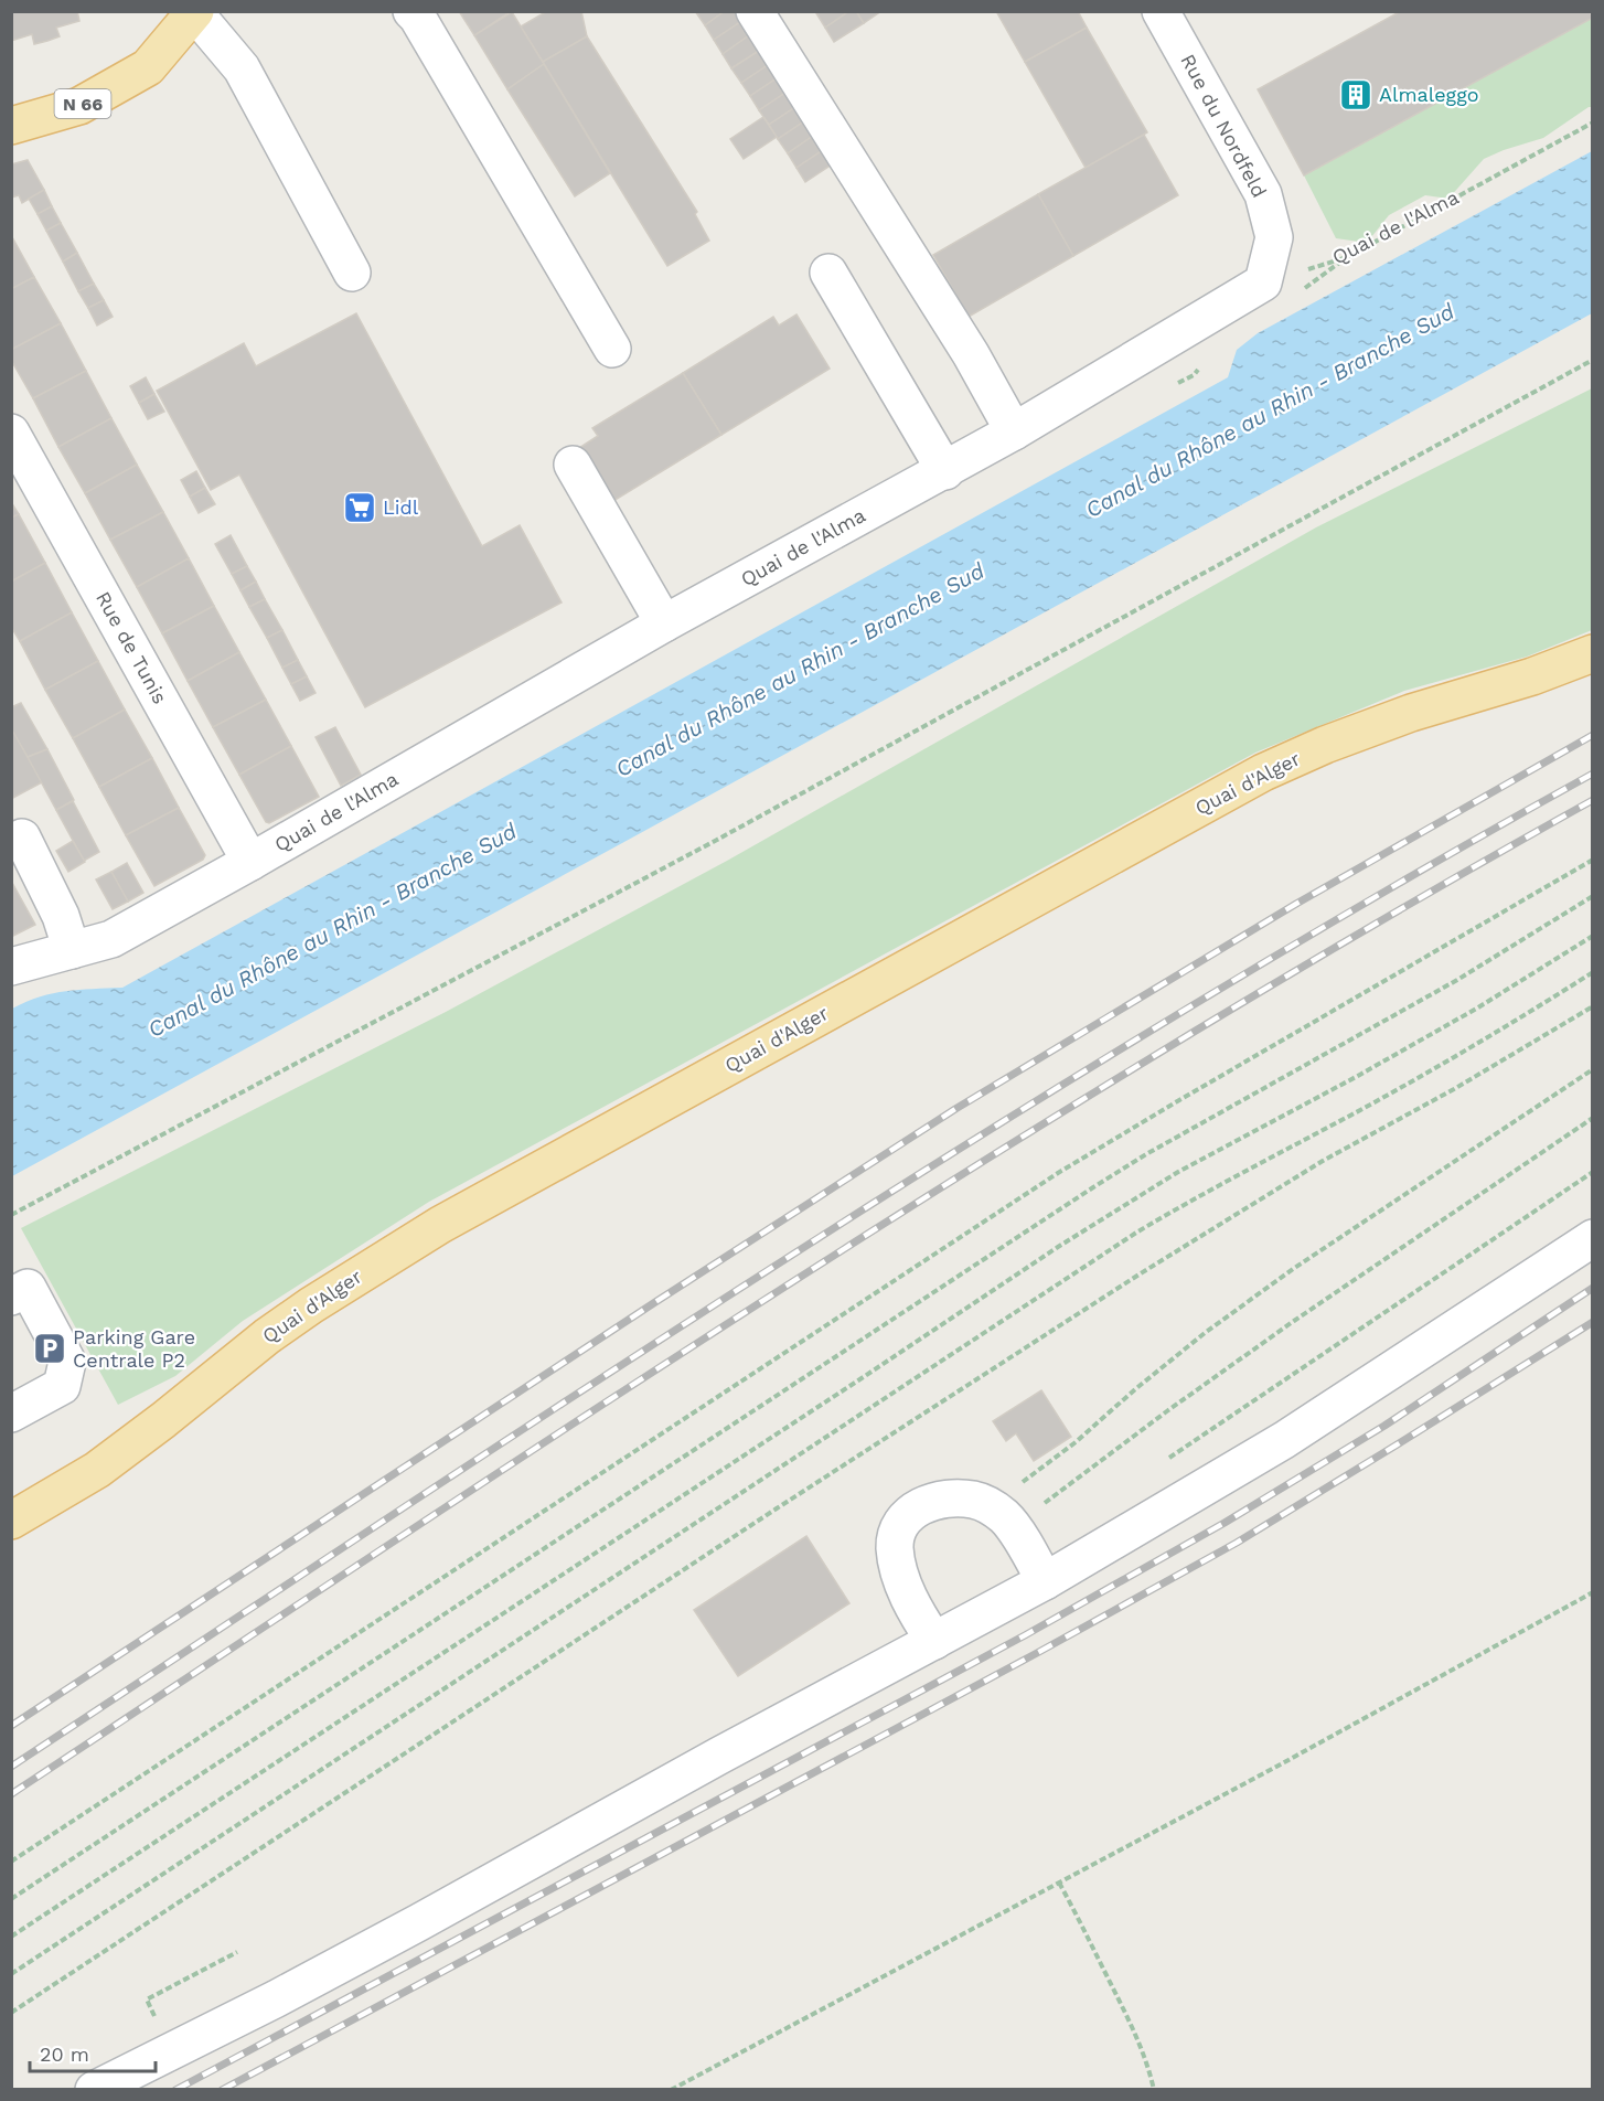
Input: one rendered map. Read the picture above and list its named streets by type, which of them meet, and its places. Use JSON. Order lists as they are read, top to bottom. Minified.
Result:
{"streets":{"main road":["N 66","Quai d'Alger"],"street":["Rue du Nordfeld","Quai de l'Alma","Rue de Tunis"]},"crossings":[["Rue du Nordfeld","Quai de l'Alma"],["Quai de l'Alma","Rue de Tunis"]],"water":["Canal du Rhône au Rhin - Branche Sud"],"places":{"building":["Almaleggo"],"supermarket":["Lidl"],"parking":["Parking Gare Centrale P2"]},"scale_bar":"20 m"}
